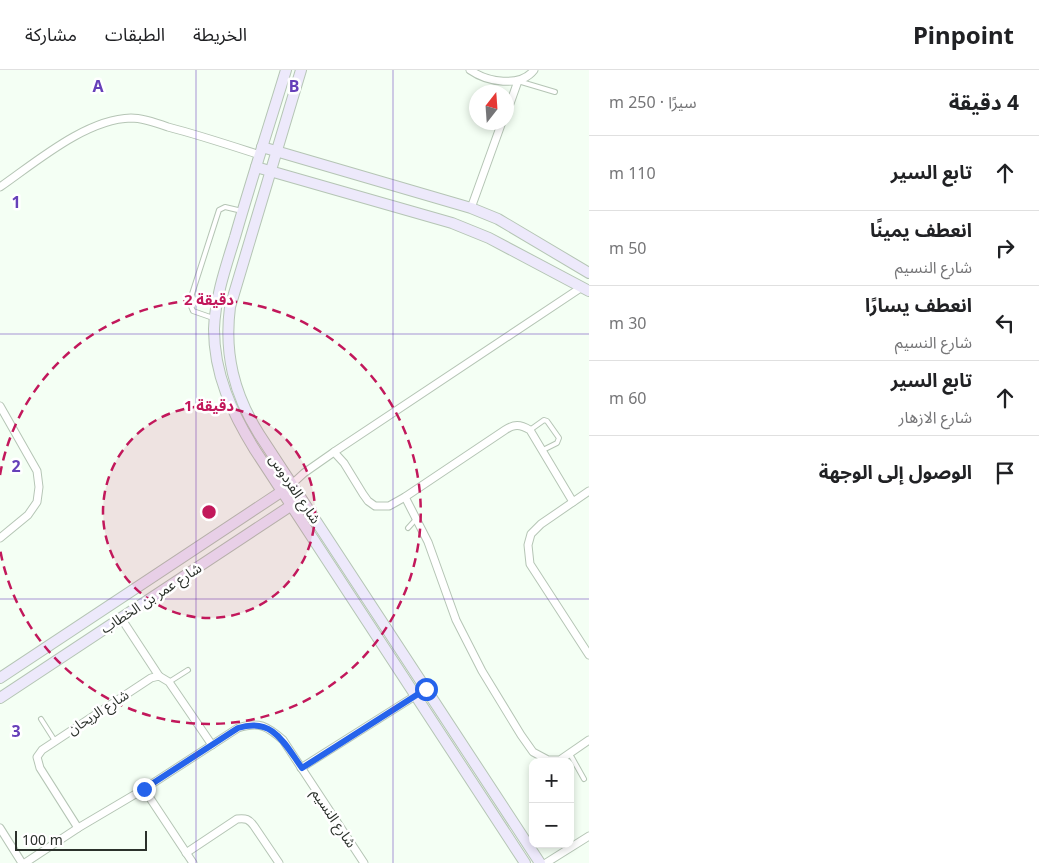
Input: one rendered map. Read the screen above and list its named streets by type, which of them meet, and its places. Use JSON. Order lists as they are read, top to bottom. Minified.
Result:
{"streets":{"street":["شارع الفردوس","شارع عمر بن الخطاب","شارع الريحان","شارع النسيم"]},"crossings":[["شارع الفردوس","شارع عمر بن الخطاب"],["شارع الريحان","شارع النسيم"]],"scale_bar":"100 m","north":"top","page":{"header":"Pinpoint","nav":["الخريطة","الطبقات","مشاركة"],"heading":["4 دقيقة","سيرًا · 250 m"],"list":[["تابع السير","110 m"],["انعطف يمينًا","شارع النسيم","50 m"],["انعطف يسارًا","شارع النسيم","30 m"],["تابع السير","شارع الازهار","60 m"],"الوصول إلى الوجهة"],"map_buttons":["+","−"],"scale":"100 m"},"grid":{"columns":["A","B"],"rows":["1","2","3"]},"rings":["2 دقيقة","1 دقيقة"]}
